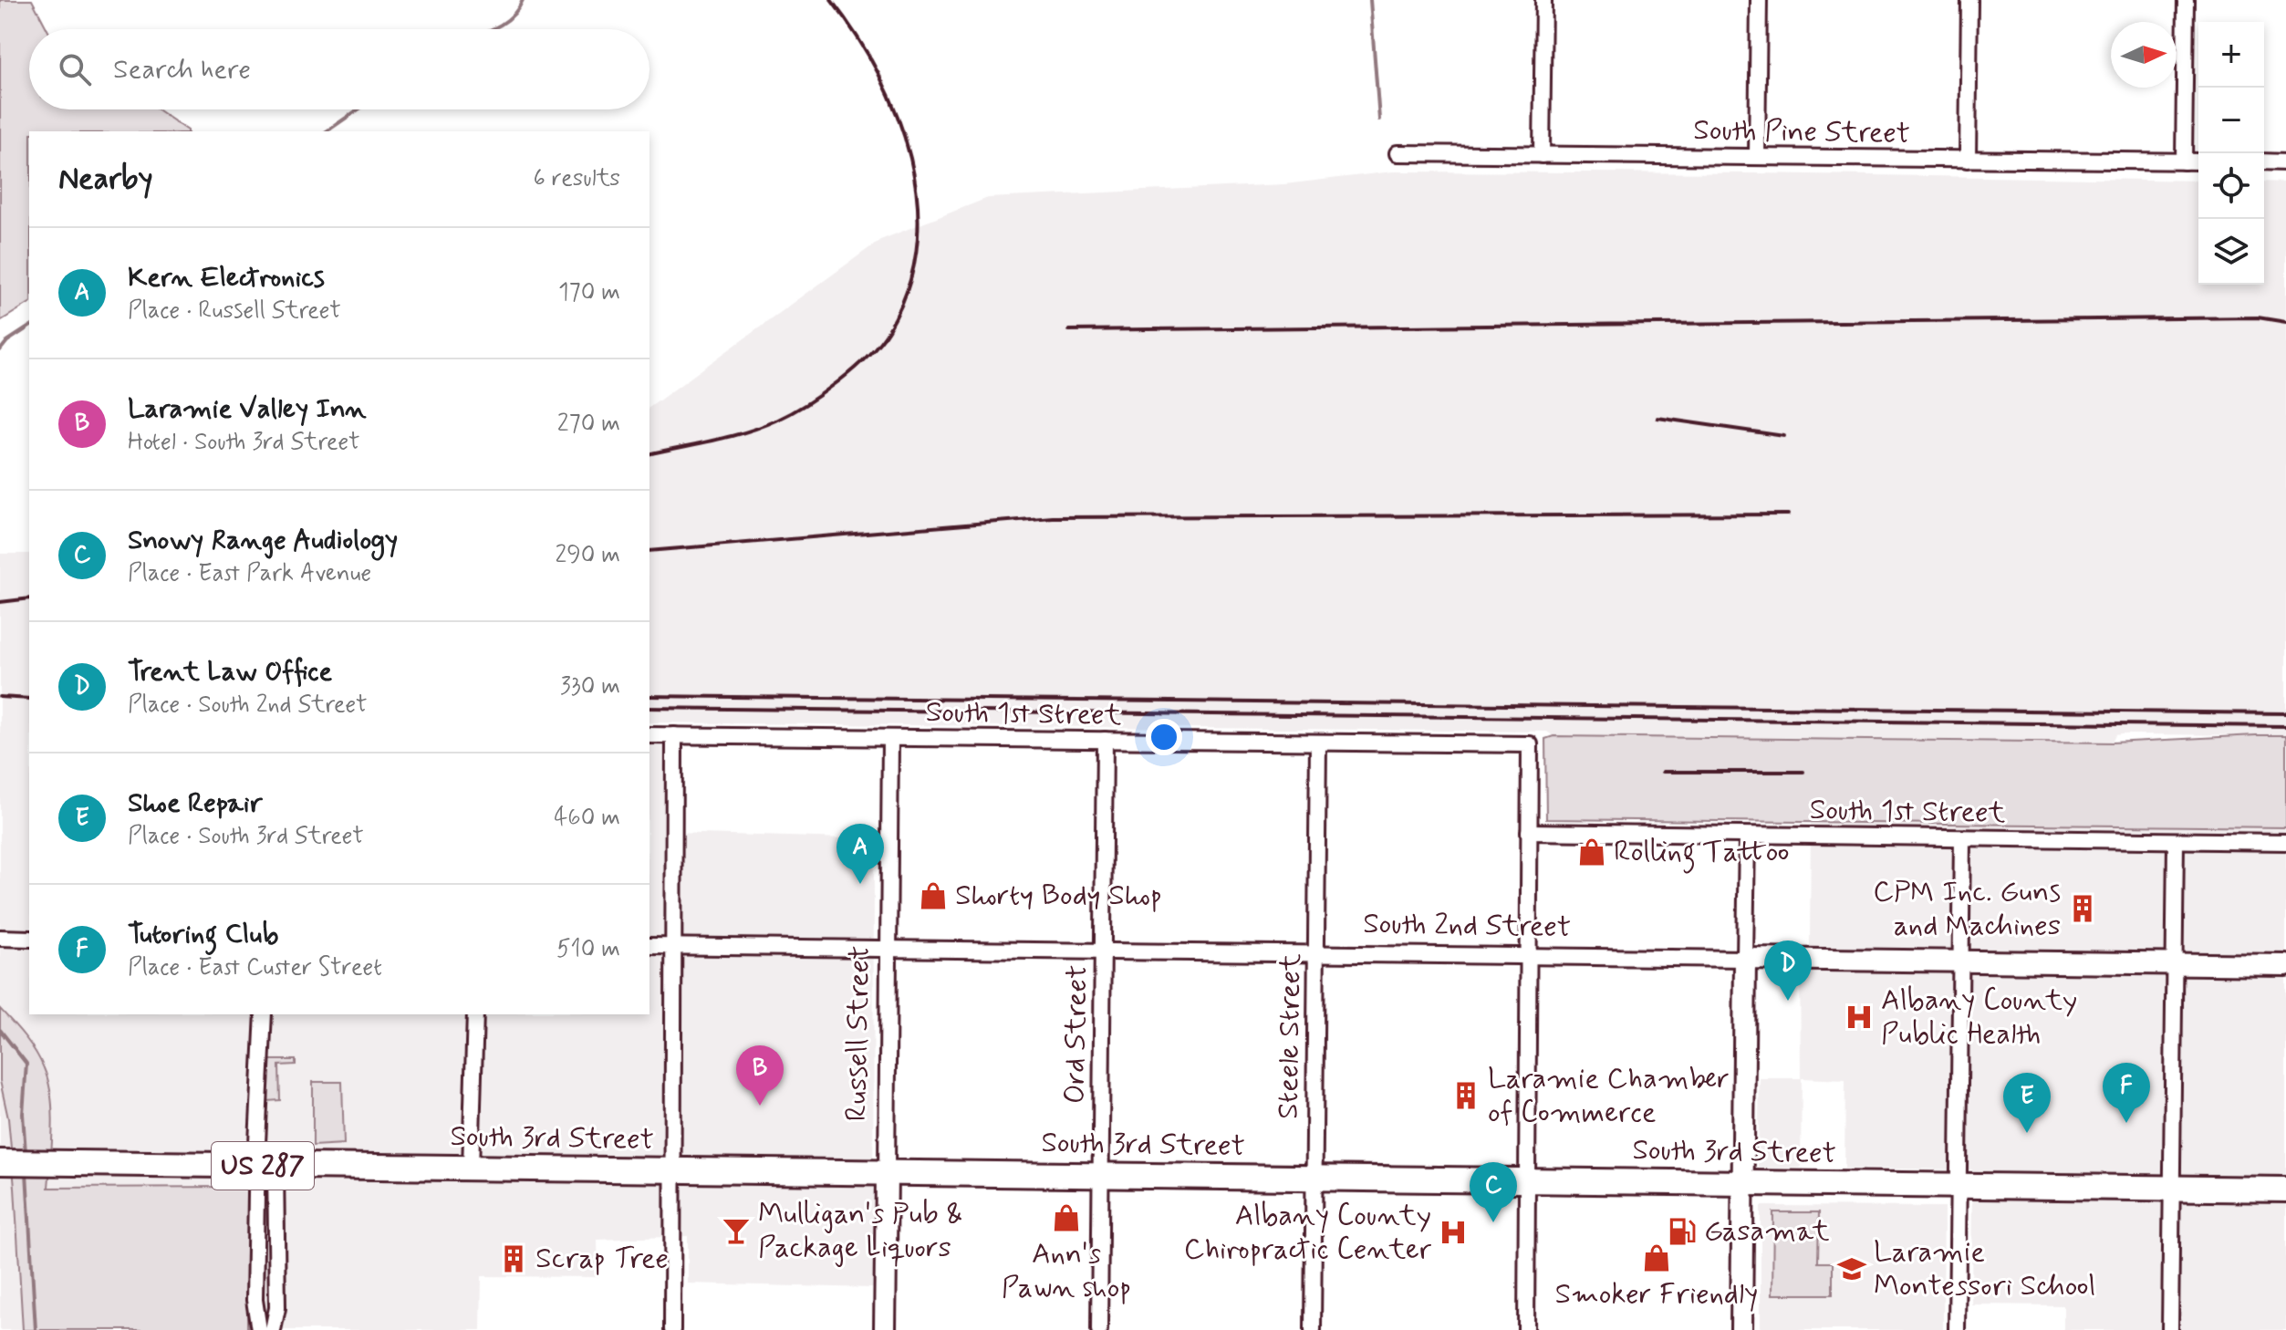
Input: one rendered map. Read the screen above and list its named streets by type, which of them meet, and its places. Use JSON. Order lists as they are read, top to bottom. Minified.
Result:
{"streets":{"main road":["South 3rd Street","US 287"],"street":["South Pine Street","South 1st Street","South 2nd Street","Russell Street","Ord Street","Steele Street"]},"crossings":[["South 1st Street","Russell Street"],["South 1st Street","Ord Street"],["South 1st Street","Steele Street"],["South 2nd Street","Russell Street"],["South 2nd Street","Ord Street"],["South 2nd Street","Steele Street"],["Russell Street","South 3rd Street"],["Ord Street","South 3rd Street"],["Steele Street","South 3rd Street"]],"places":{"shop":["Rolling Tattoo","Shorty Body Shop","Ann's Pawn shop","Smoker Friendly"],"building":["CPM Inc. Guns and Machines","Laramie Chamber of Commerce","Scrap Tree"],"hospital":["Albany County Public Health","Albany County Chiropractic Center"],"bar":["Mulligan's Pub & Package Liquors"],"fuel station":["Gasamat"],"school or university":["Laramie Montessori School"]},"north":"right","page":{"map_buttons":["+","−"],"search":"Search here","heading":["Nearby","6 results"],"list":[{"mark":"A","name":"Kern Electronics","note":"Place · Russell Street","value":"170 m"},{"mark":"B","name":"Laramie Valley Inn","note":"Hotel · South 3rd Street","value":"270 m"},{"mark":"C","name":"Snowy Range Audiology","note":"Place · East Park Avenue","value":"290 m"},{"mark":"D","name":"Trent Law Office","note":"Place · South 2nd Street","value":"330 m"},{"mark":"E","name":"Shoe Repair","note":"Place · South 3rd Street","value":"460 m"},{"mark":"F","name":"Tutoring Club","note":"Place · East Custer Street","value":"510 m"}],"pins":["A","D","B","F","E","C"]}}
